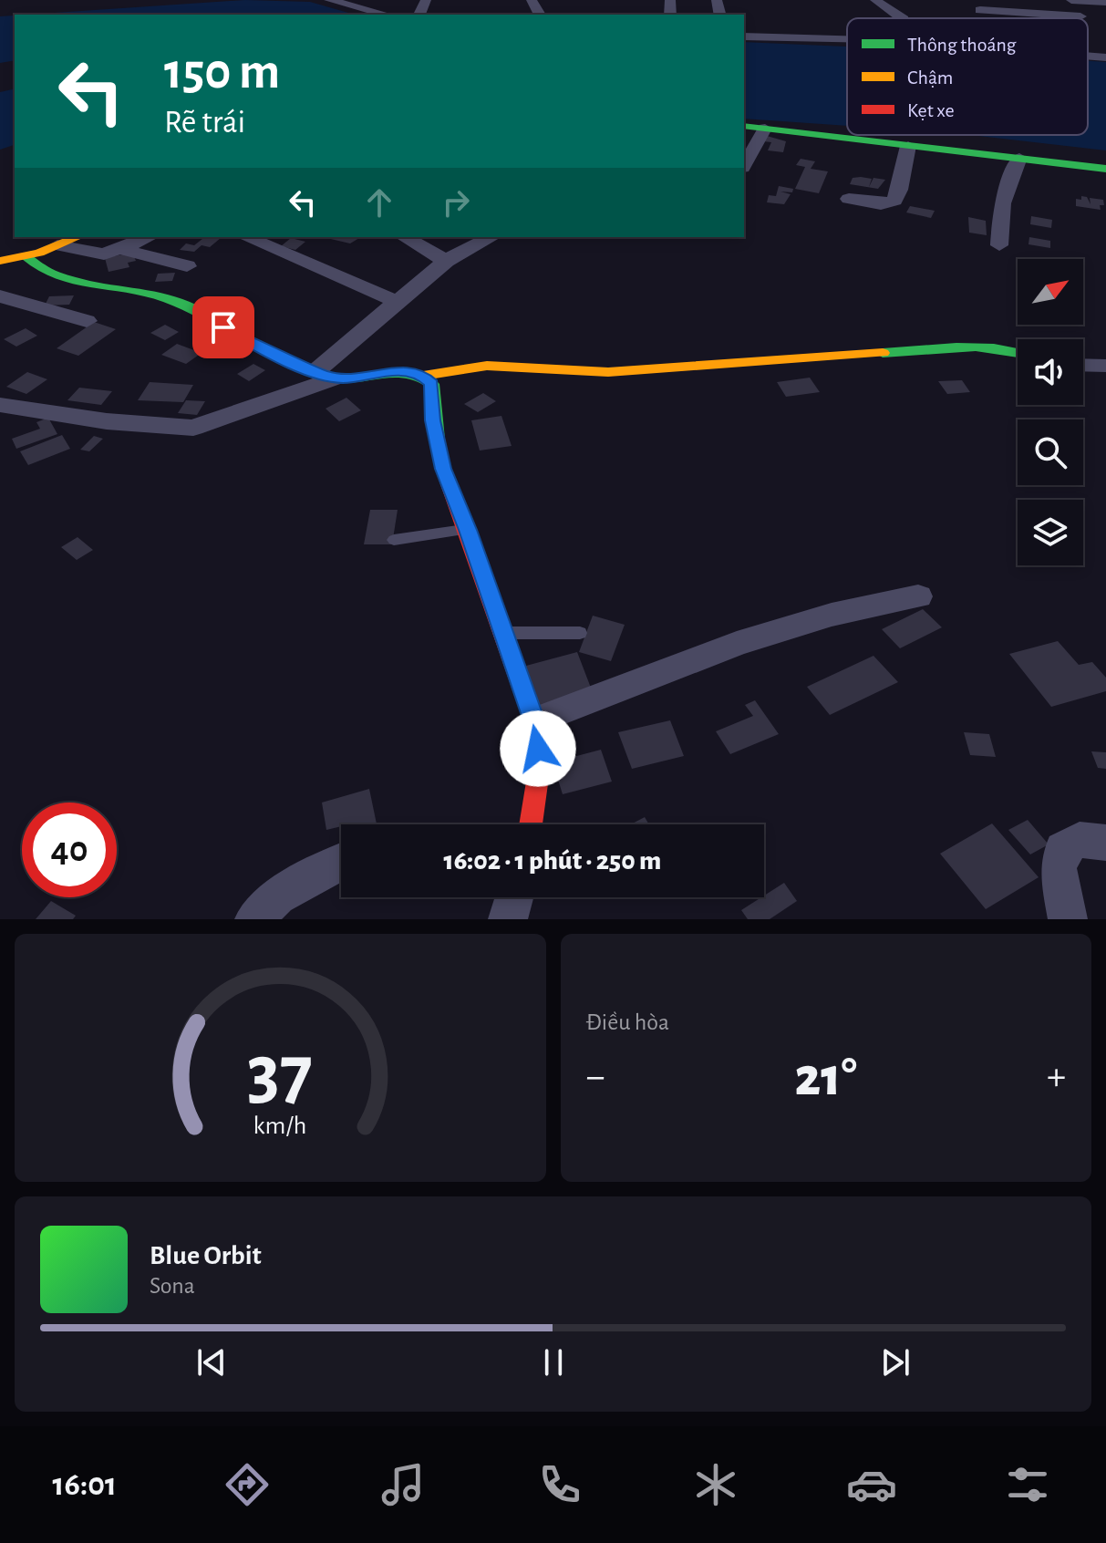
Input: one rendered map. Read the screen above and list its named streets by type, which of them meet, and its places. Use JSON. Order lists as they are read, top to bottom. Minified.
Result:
{"legend":["Thông thoáng","Chậm","Kẹt xe"],"north":"top right","page":{"turn":["150 m","Rẽ trái"],"limit":"40","trip":"16:02 · 1 phút · 250 m","tile":"Điều hòa","heat":["−","21°","+"],"song":["Blue Orbit","Sona"],"tabs":"16:01","gauge":["37","km/h"]}}
